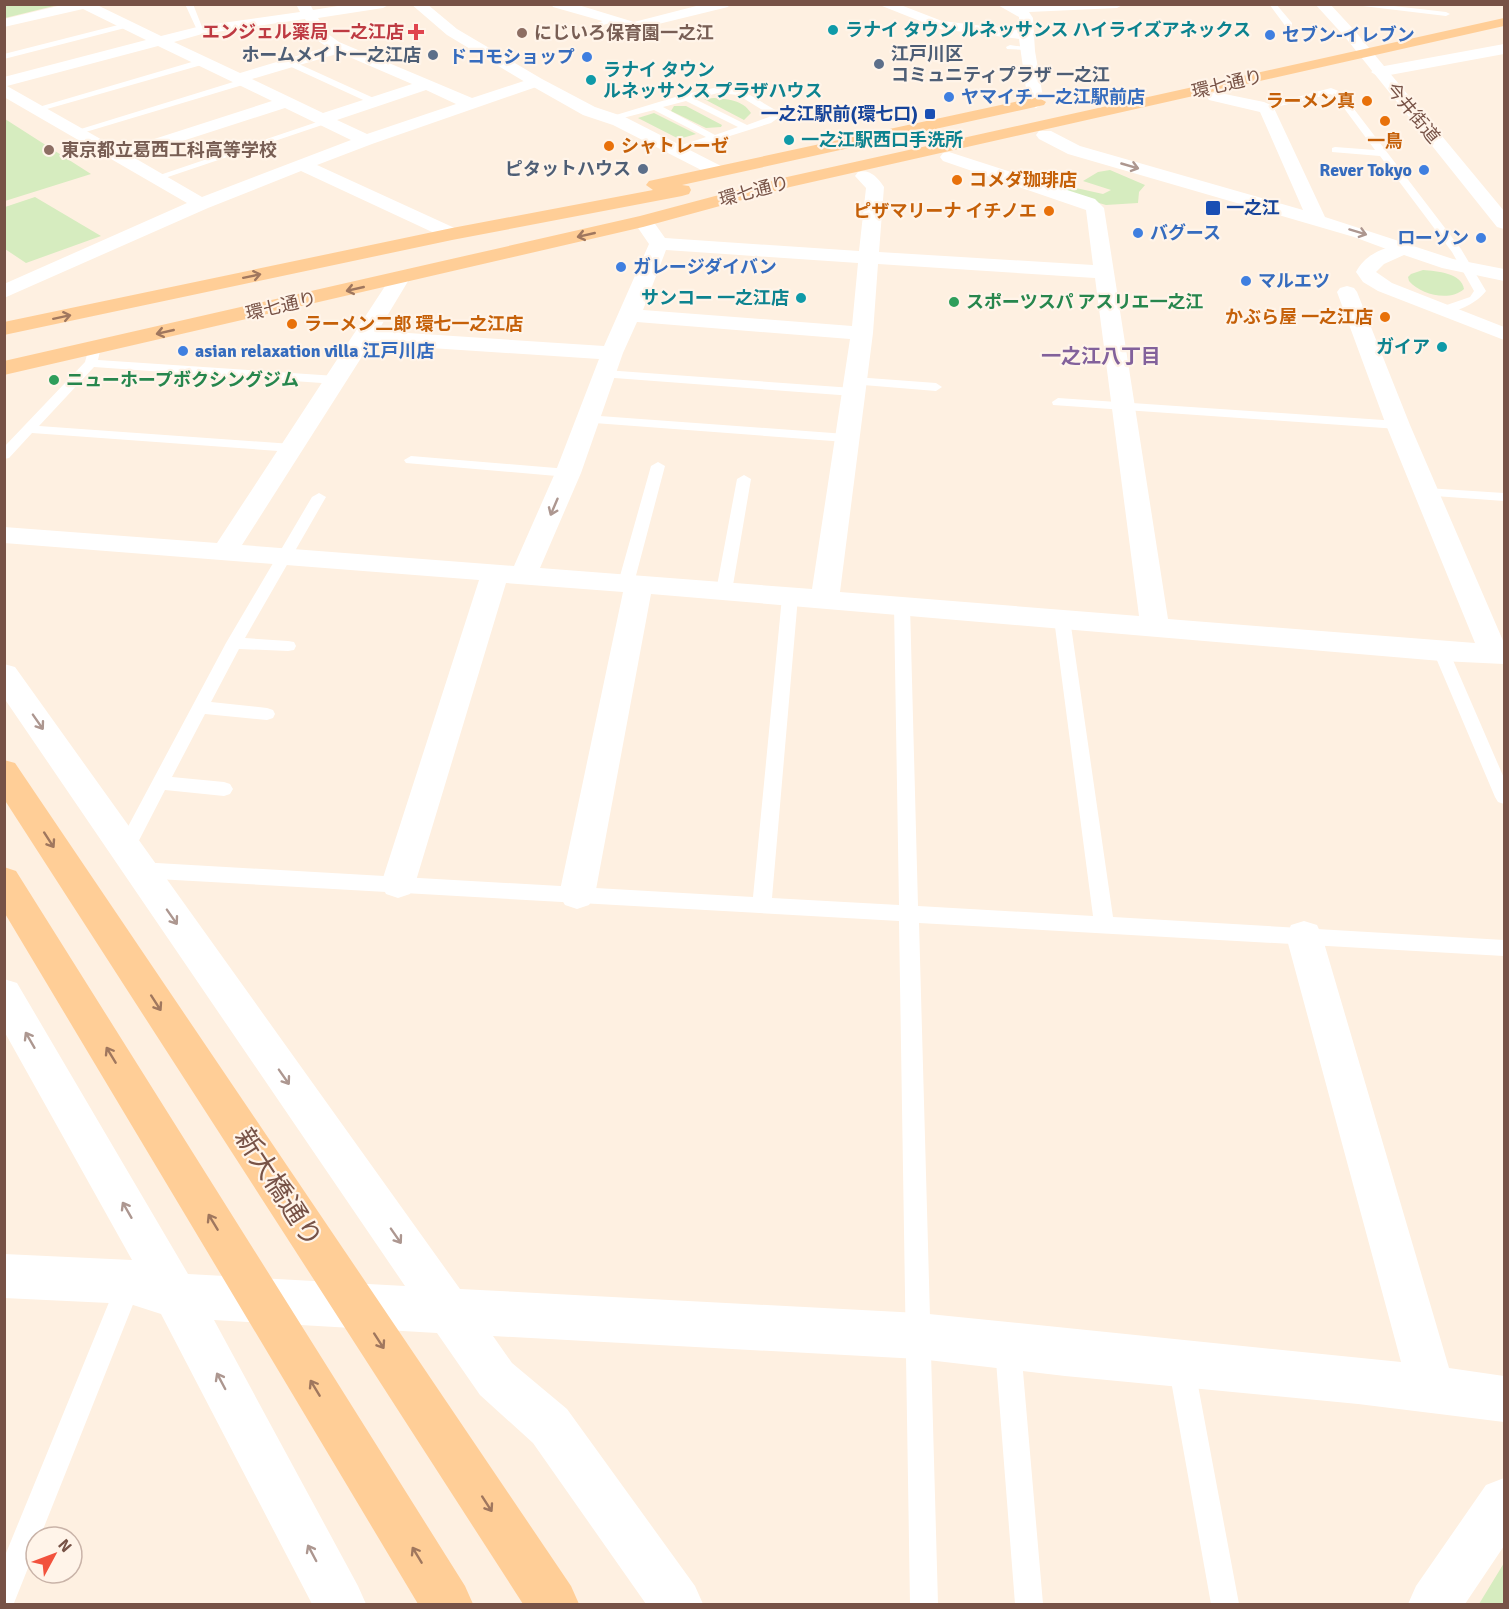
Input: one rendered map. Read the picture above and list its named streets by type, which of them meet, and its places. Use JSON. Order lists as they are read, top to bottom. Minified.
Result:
{"streets":{"main road":["環七通り","新大橋通り"],"street":["今井街道"]},"districts":["一之江八丁目"],"places":{"other":["ラナイ タウン ルネッサンス ハイライズアネックス","にじいろ保育園一之江","セブン-イレブン","ホームメイト一之江店","ドコモショップ","江戸川区 コミュニティプラザ 一之江","ラナイ タウン ルネッサンス プラザハウス","ヤマイチ 一之江駅前店","ラーメン真","一鳥","一之江駅西口手洗所","シャトレーゼ","東京都立葛西工科高等学校","ピタットハウス","Rever Tokyo","コメダ珈琲店","ピザマリーナ イチノエ","バグース","ローソン","ガレージダイバン","マルエツ","サンコー 一之江店","スポーツスパ アスリエ一之江","かぶら屋 一之江店","ラーメン二郎 環七一之江店","ガイア","asian relaxation villa 江戸川店","ニューホープボクシングジム"],"health":["エンジェル薬局 一之江店"],"transit":["一之江駅前(環七口)","一之江"]},"north":"top right"}
